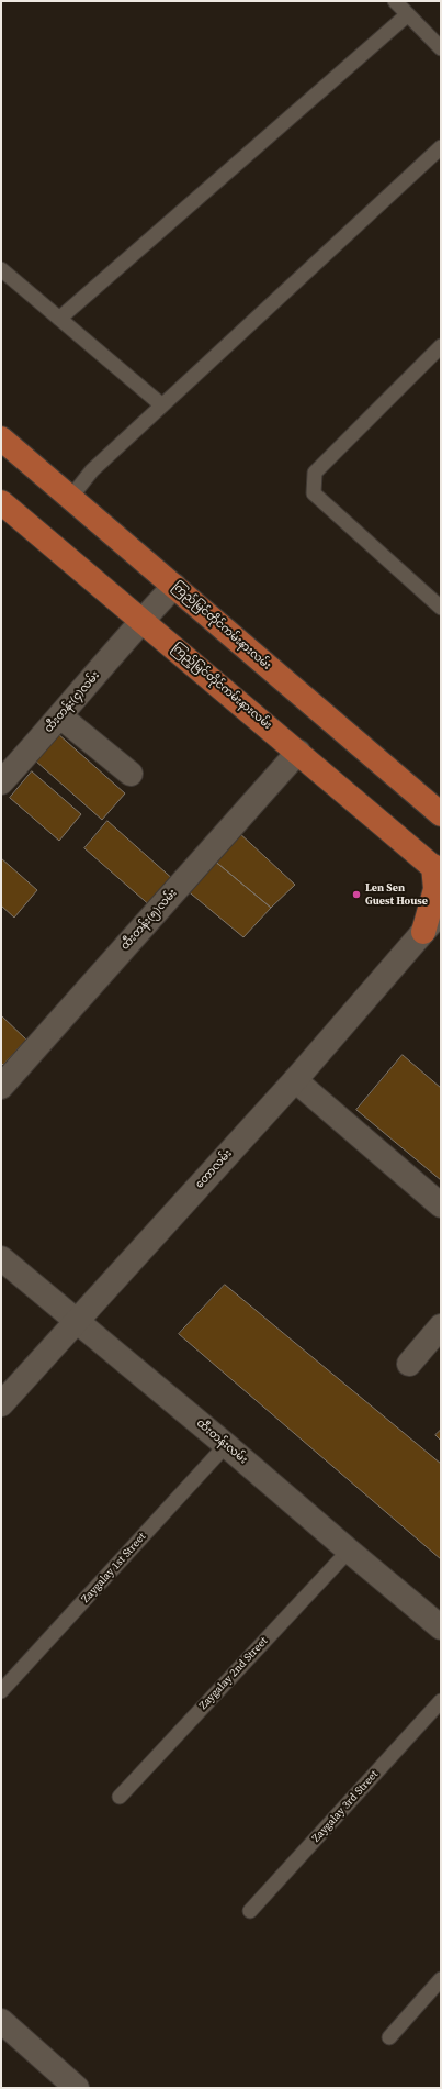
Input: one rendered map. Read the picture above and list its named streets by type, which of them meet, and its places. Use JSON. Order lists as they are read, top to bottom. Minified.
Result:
{"streets":{"main road":["ကြည်မြင်တိုင်ကမ်းနားလမ်း","ကြည့်မြင်တိုင်ကမ်းနားလမ်း"],"street":["ထီးတန်း(၄)လမ်း","ထီးတန်း(၅)လမ်း","တောလမ်း","ထီးတန်းလမ်း"],"lane":["Zaygalay 1st Street","Zaygalay 2nd Street","Zaygalay 3rd Street"]},"crossings":[["ကြည်မြင်တိုင်ကမ်းနားလမ်း","ထီးတန်း(၄)လမ်း"],["ကြည့်မြင်တိုင်ကမ်းနားလမ်း","ထီးတန်း(၄)လမ်း"],["ကြည့်မြင်တိုင်ကမ်းနားလမ်း","ထီးတန်း(၅)လမ်း"],["တောလမ်း","ထီးတန်းလမ်း"],["ထီးတန်းလမ်း","Zaygalay 1st Street"],["ထီးတန်းလမ်း","Zaygalay 2nd Street"]],"places":["Len Sen Guest House"]}
